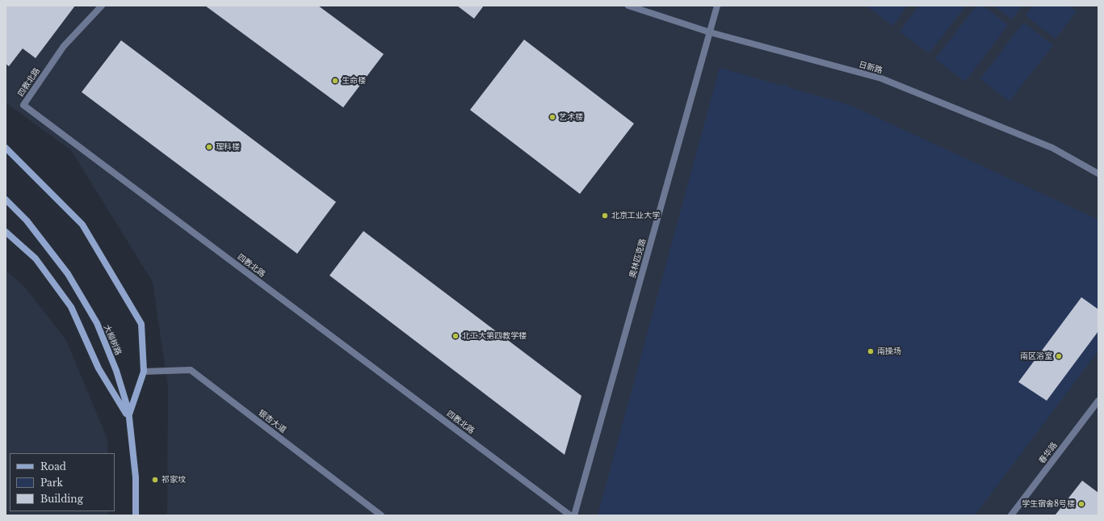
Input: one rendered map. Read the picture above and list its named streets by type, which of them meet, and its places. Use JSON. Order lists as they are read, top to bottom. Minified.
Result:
{"streets":{"street":["日新路","四教北路","奥林匹克路","大柳树路","银杏大道","春华路"]},"crossings":[["日新路","奥林匹克路"]],"places":["生命楼","艺术楼","理科楼","北京工业大学","北工大第四教学楼","南操场","南区浴室","祁家坟","学生宿舍8号楼"],"legend":["Road","Park","Building"]}
